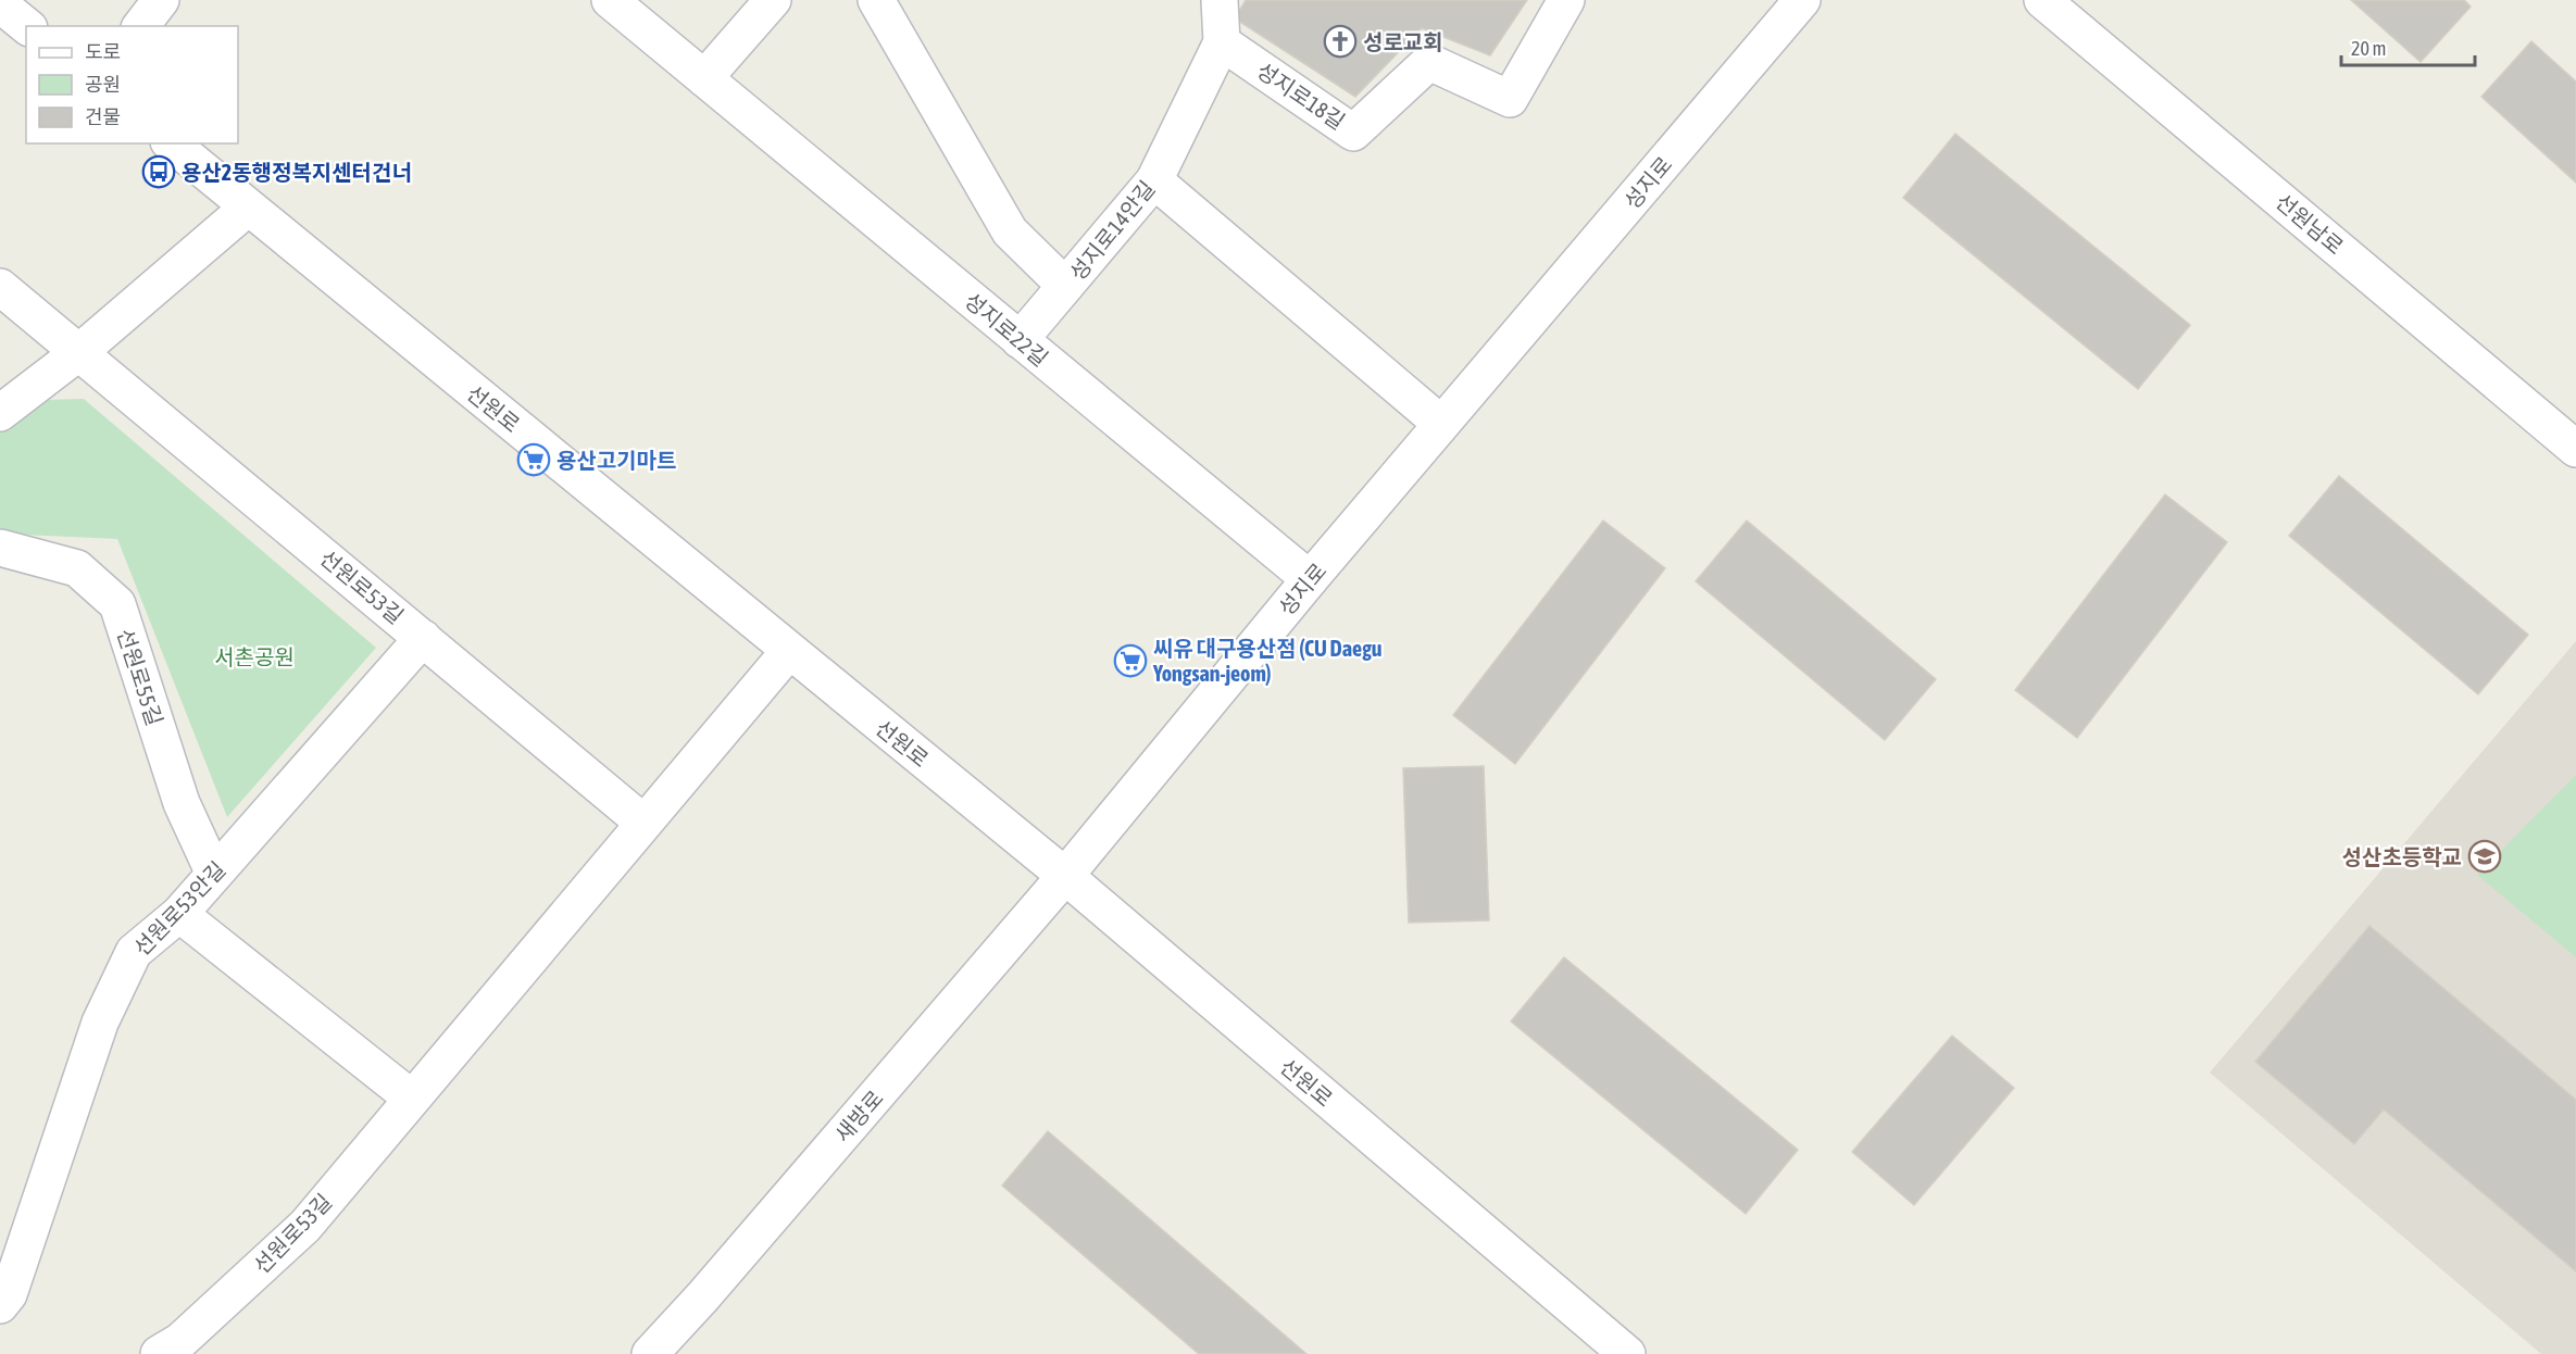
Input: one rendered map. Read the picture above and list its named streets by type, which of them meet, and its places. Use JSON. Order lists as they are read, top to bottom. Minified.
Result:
{"streets":{"street":["성지로18길","성지로","선원남로","성지로14안길","성지로22길","선원로","선원로53길","선원로55길","선원로53안길","새방로"]},"crossings":[["성지로18길","성지로14안길"],["성지로","성지로22길"],["성지로","선원로"],["성지로","새방로"],["성지로14안길","성지로22길"],["선원로","선원로53길"],["선원로","새방로"],["선원로53길","선원로53안길"],["선원로55길","선원로53안길"]],"parks":["서촌공원"],"places":{"church":["성로교회"],"bus stop":["용산2동행정복지센터건너"],"supermarket":["용산고기마트","씨유 대구용산점 (CU Daegu Yongsan-jeom)"],"school or university":["성산초등학교"]},"legend":["도로","공원","건물"],"scale_bar":"20 m"}
